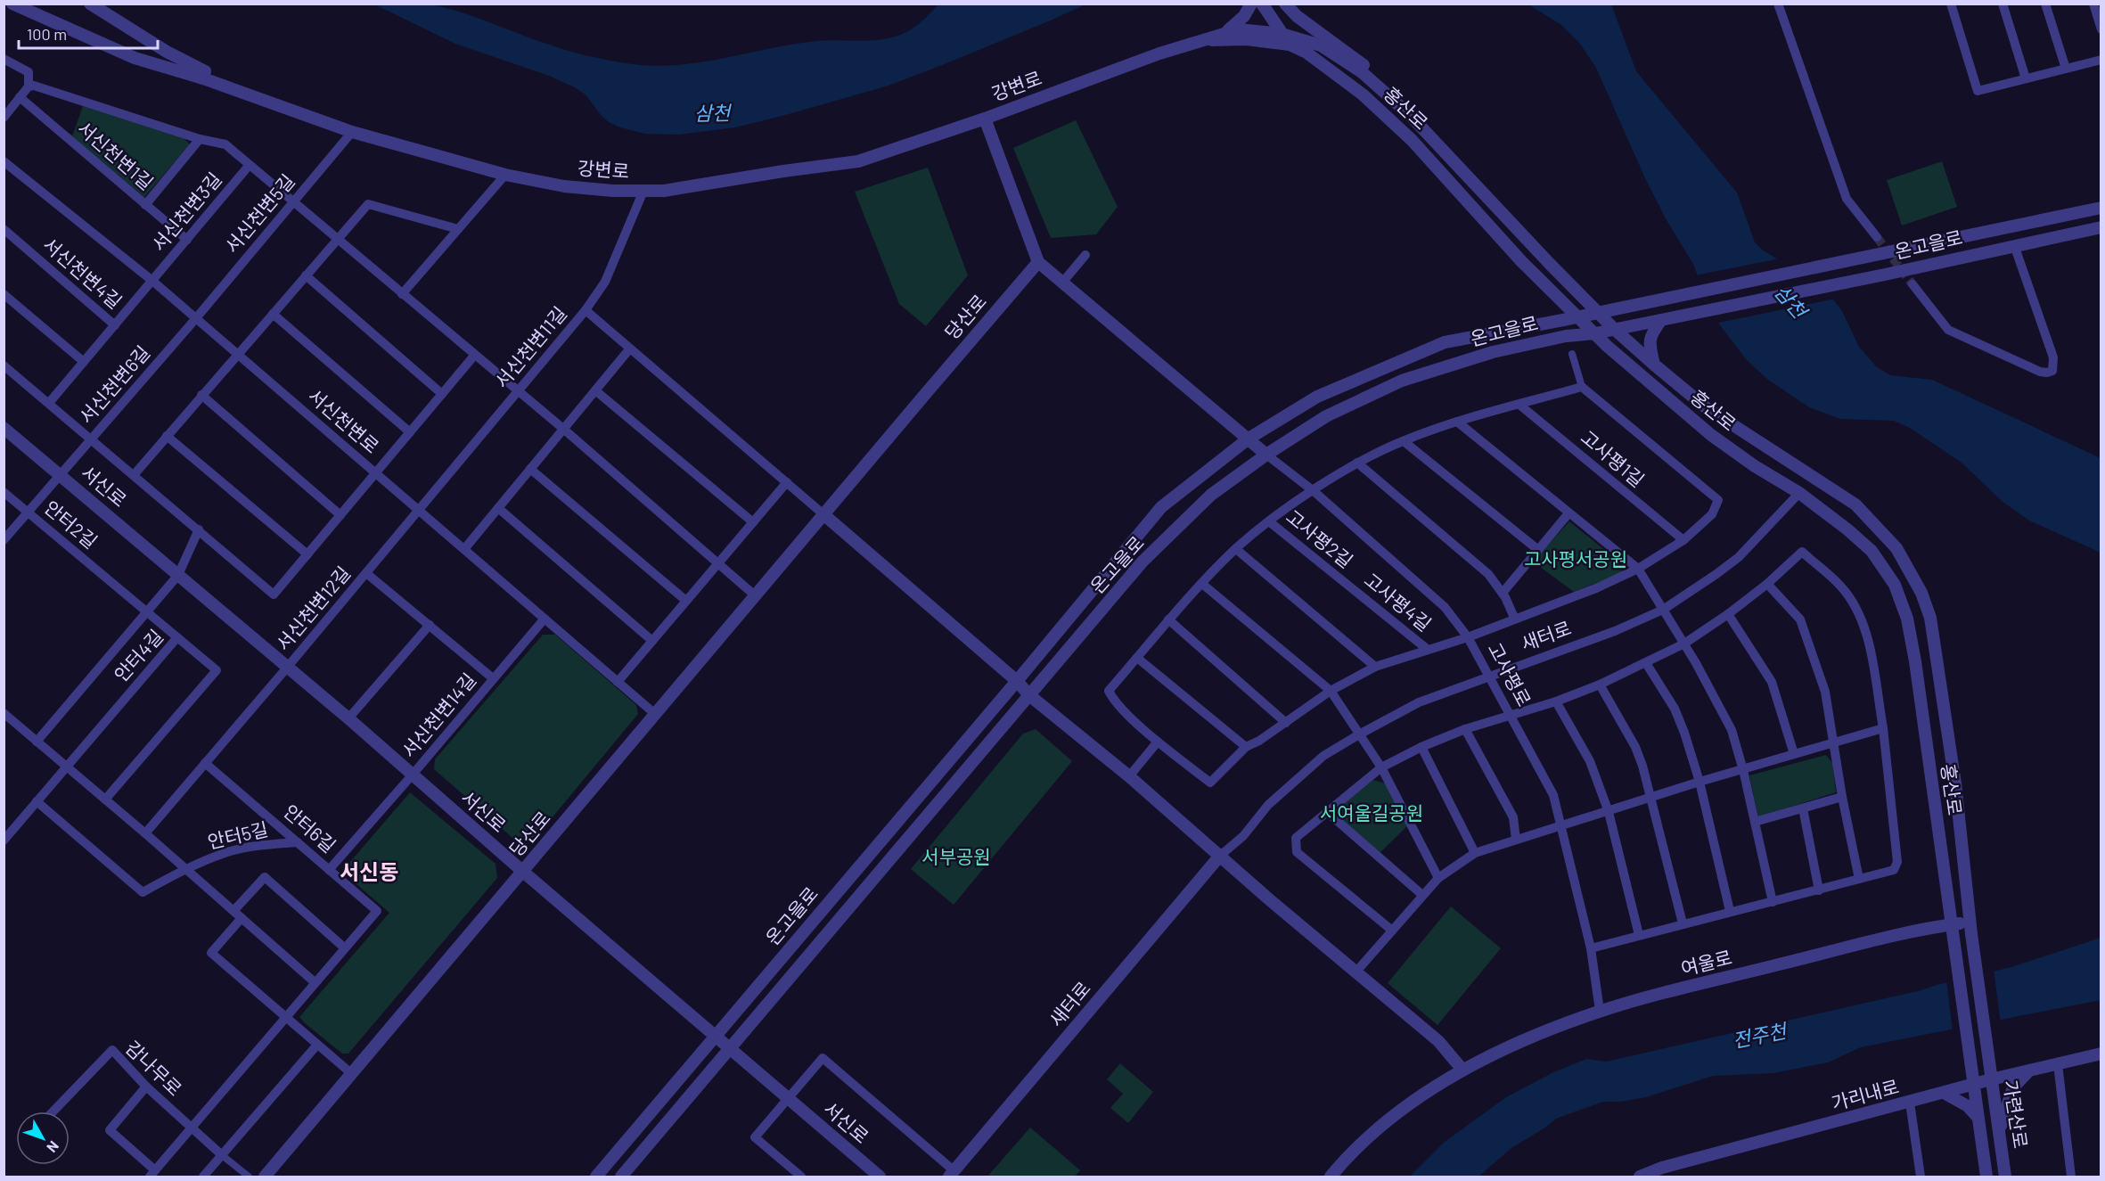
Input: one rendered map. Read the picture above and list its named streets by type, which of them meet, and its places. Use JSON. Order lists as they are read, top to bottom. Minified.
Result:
{"streets":{"street":["강변로","홍산로","서신천변1길","서신천변3길","서신천변5길","온고을로","서신천변4길","당산로","서신천변11길","서신천변6길","서신천변로","고사평1길","서신로","안터2길","고사평2길","고사평4길","서신천변12길","새터로","안터4길","고사평로","서신천변14길","안터6길","안터5길","여울로","감나무로","가리내로","가련산로"]},"crossings":[["강변로","홍산로"],["강변로","서신천변5길"],["강변로","서신천변11길"],["홍산로","온고을로"],["홍산로","새터로"],["홍산로","여울로"],["홍산로","가련산로"],["서신천변1길","서신천변3길"],["서신천변1길","서신천변5길"],["서신천변1길","당산로"],["서신천변1길","서신천변11길"],["서신천변3길","서신천변4길"],["서신천변3길","서신천변로"],["서신천변5길","서신천변6길"],["서신천변5길","서신천변로"],["온고을로","서신로"],["온고을로","고사평로"],["서신천변4길","서신천변로"],["당산로","서신천변로"],["당산로","서신로"],["서신천변11길","서신천변로"],["서신천변11길","서신천변12길"],["서신천변6길","서신천변로"],["서신천변6길","서신로"],["서신천변6길","안터2길"],["서신천변로","서신천변12길"],["서신천변로","서신천변14길"],["고사평1길","고사평4길"],["서신로","안터2길"],["서신로","서신천변12길"],["서신로","서신천변14길"],["안터2길","안터4길"],["고사평2길","고사평4길"],["고사평2길","고사평로"],["고사평4길","고사평로"],["서신천변12길","서신천변14길"],["새터로","고사평로"],["안터4길","안터5길"],["고사평로","여울로"],["서신천변14길","안터6길"],["안터6길","안터5길"],["안터6길","감나무로"],["가리내로","가련산로"]],"districts":["서신동"],"water":["삼천","전주천"],"parks":["고사평서공원","서여울길공원","서부공원"],"scale_bar":"100 m","north":"bottom right"}
